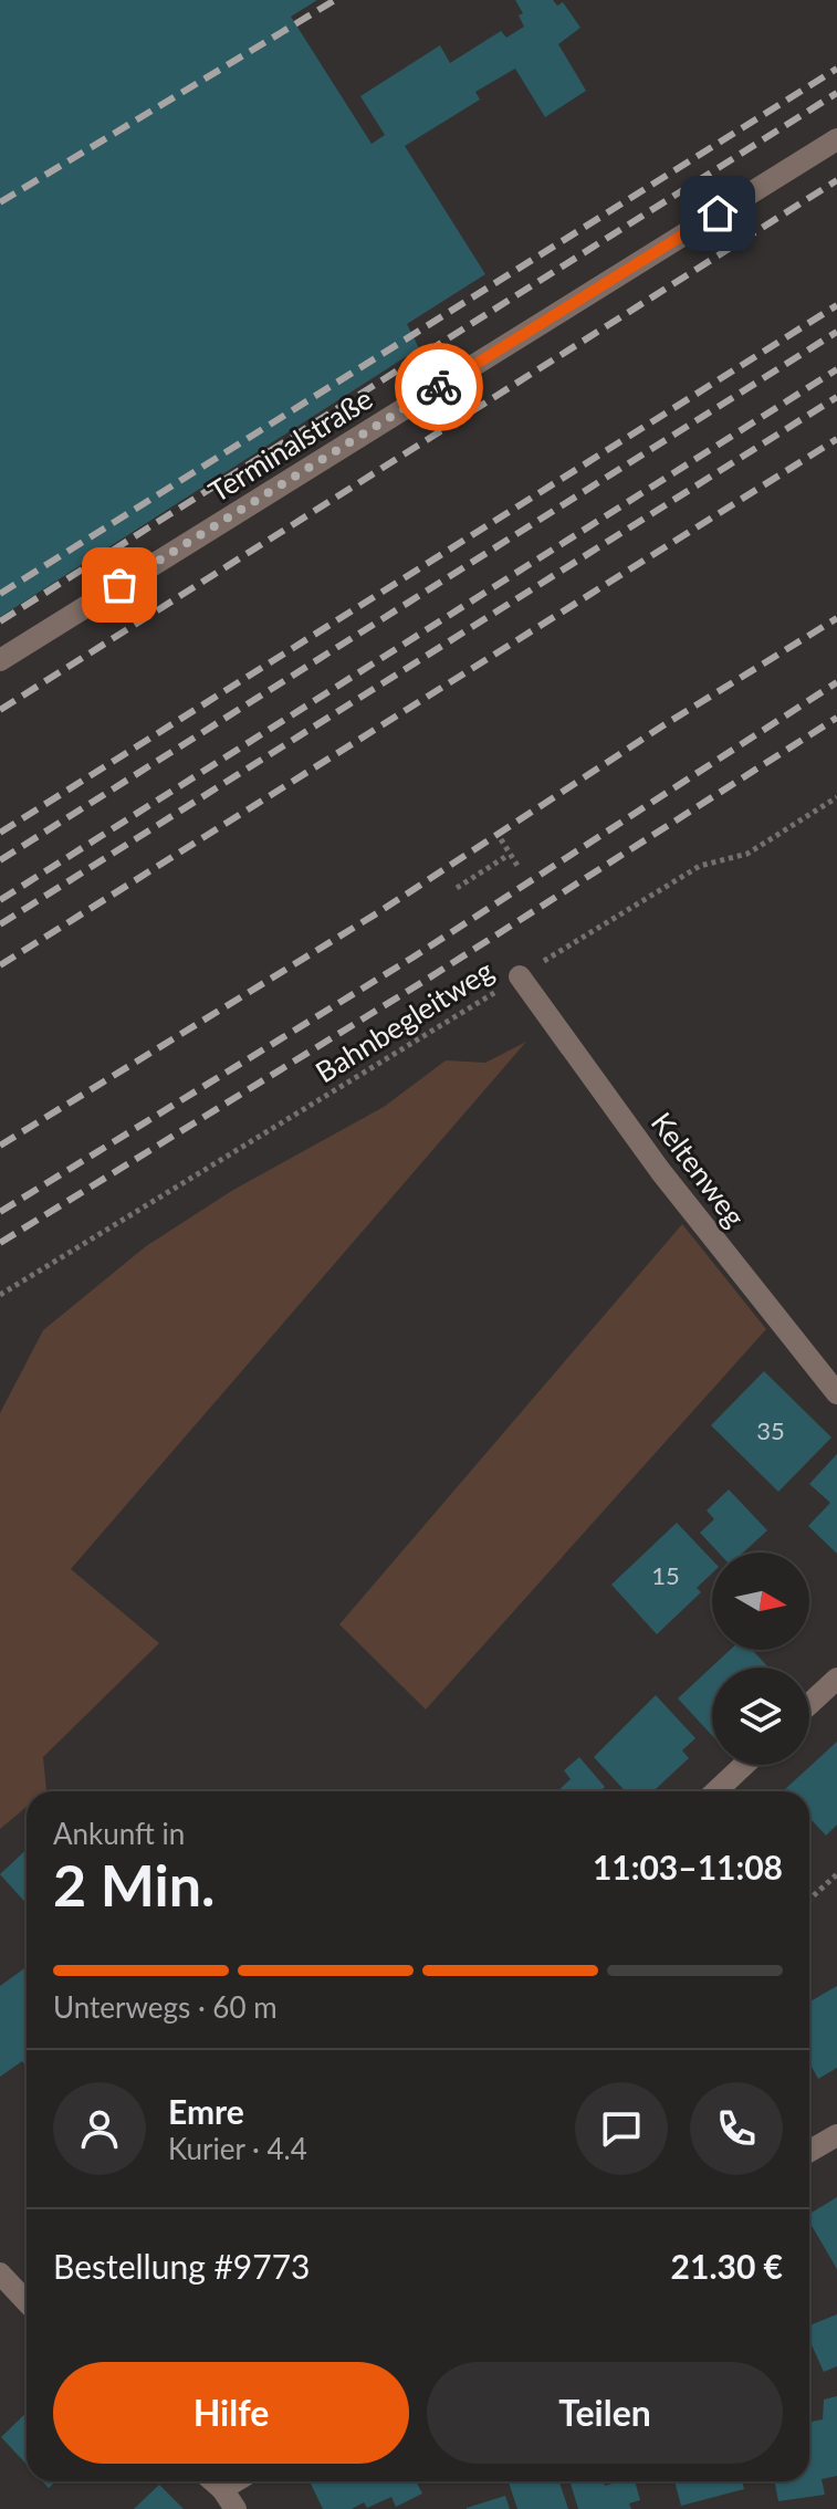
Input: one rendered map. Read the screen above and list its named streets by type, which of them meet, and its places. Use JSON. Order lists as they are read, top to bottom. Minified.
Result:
{"streets":{"street":["Terminalstraße","Keltenweg"],"path":["Bahnbegleitweg"]},"crossings":[["Bahnbegleitweg","Keltenweg"]],"house_numbers":["35","15"],"north":"right","page":{"heading":["2 Min.","Ankunft in","11:03–11:08"],"panel":["Emre","Kurier · 4.4","Bestellung #9773","21.30 €"],"bar":"Unterwegs · 60 m","buttons":["Hilfe","Teilen"]}}
